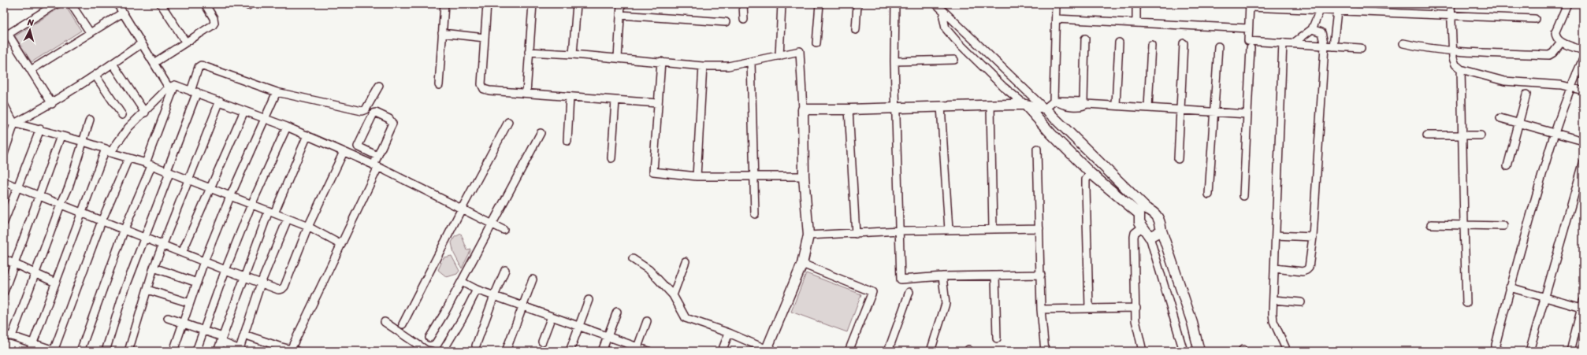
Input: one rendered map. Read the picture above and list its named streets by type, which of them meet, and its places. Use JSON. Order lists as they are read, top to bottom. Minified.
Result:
{"north":"top"}
